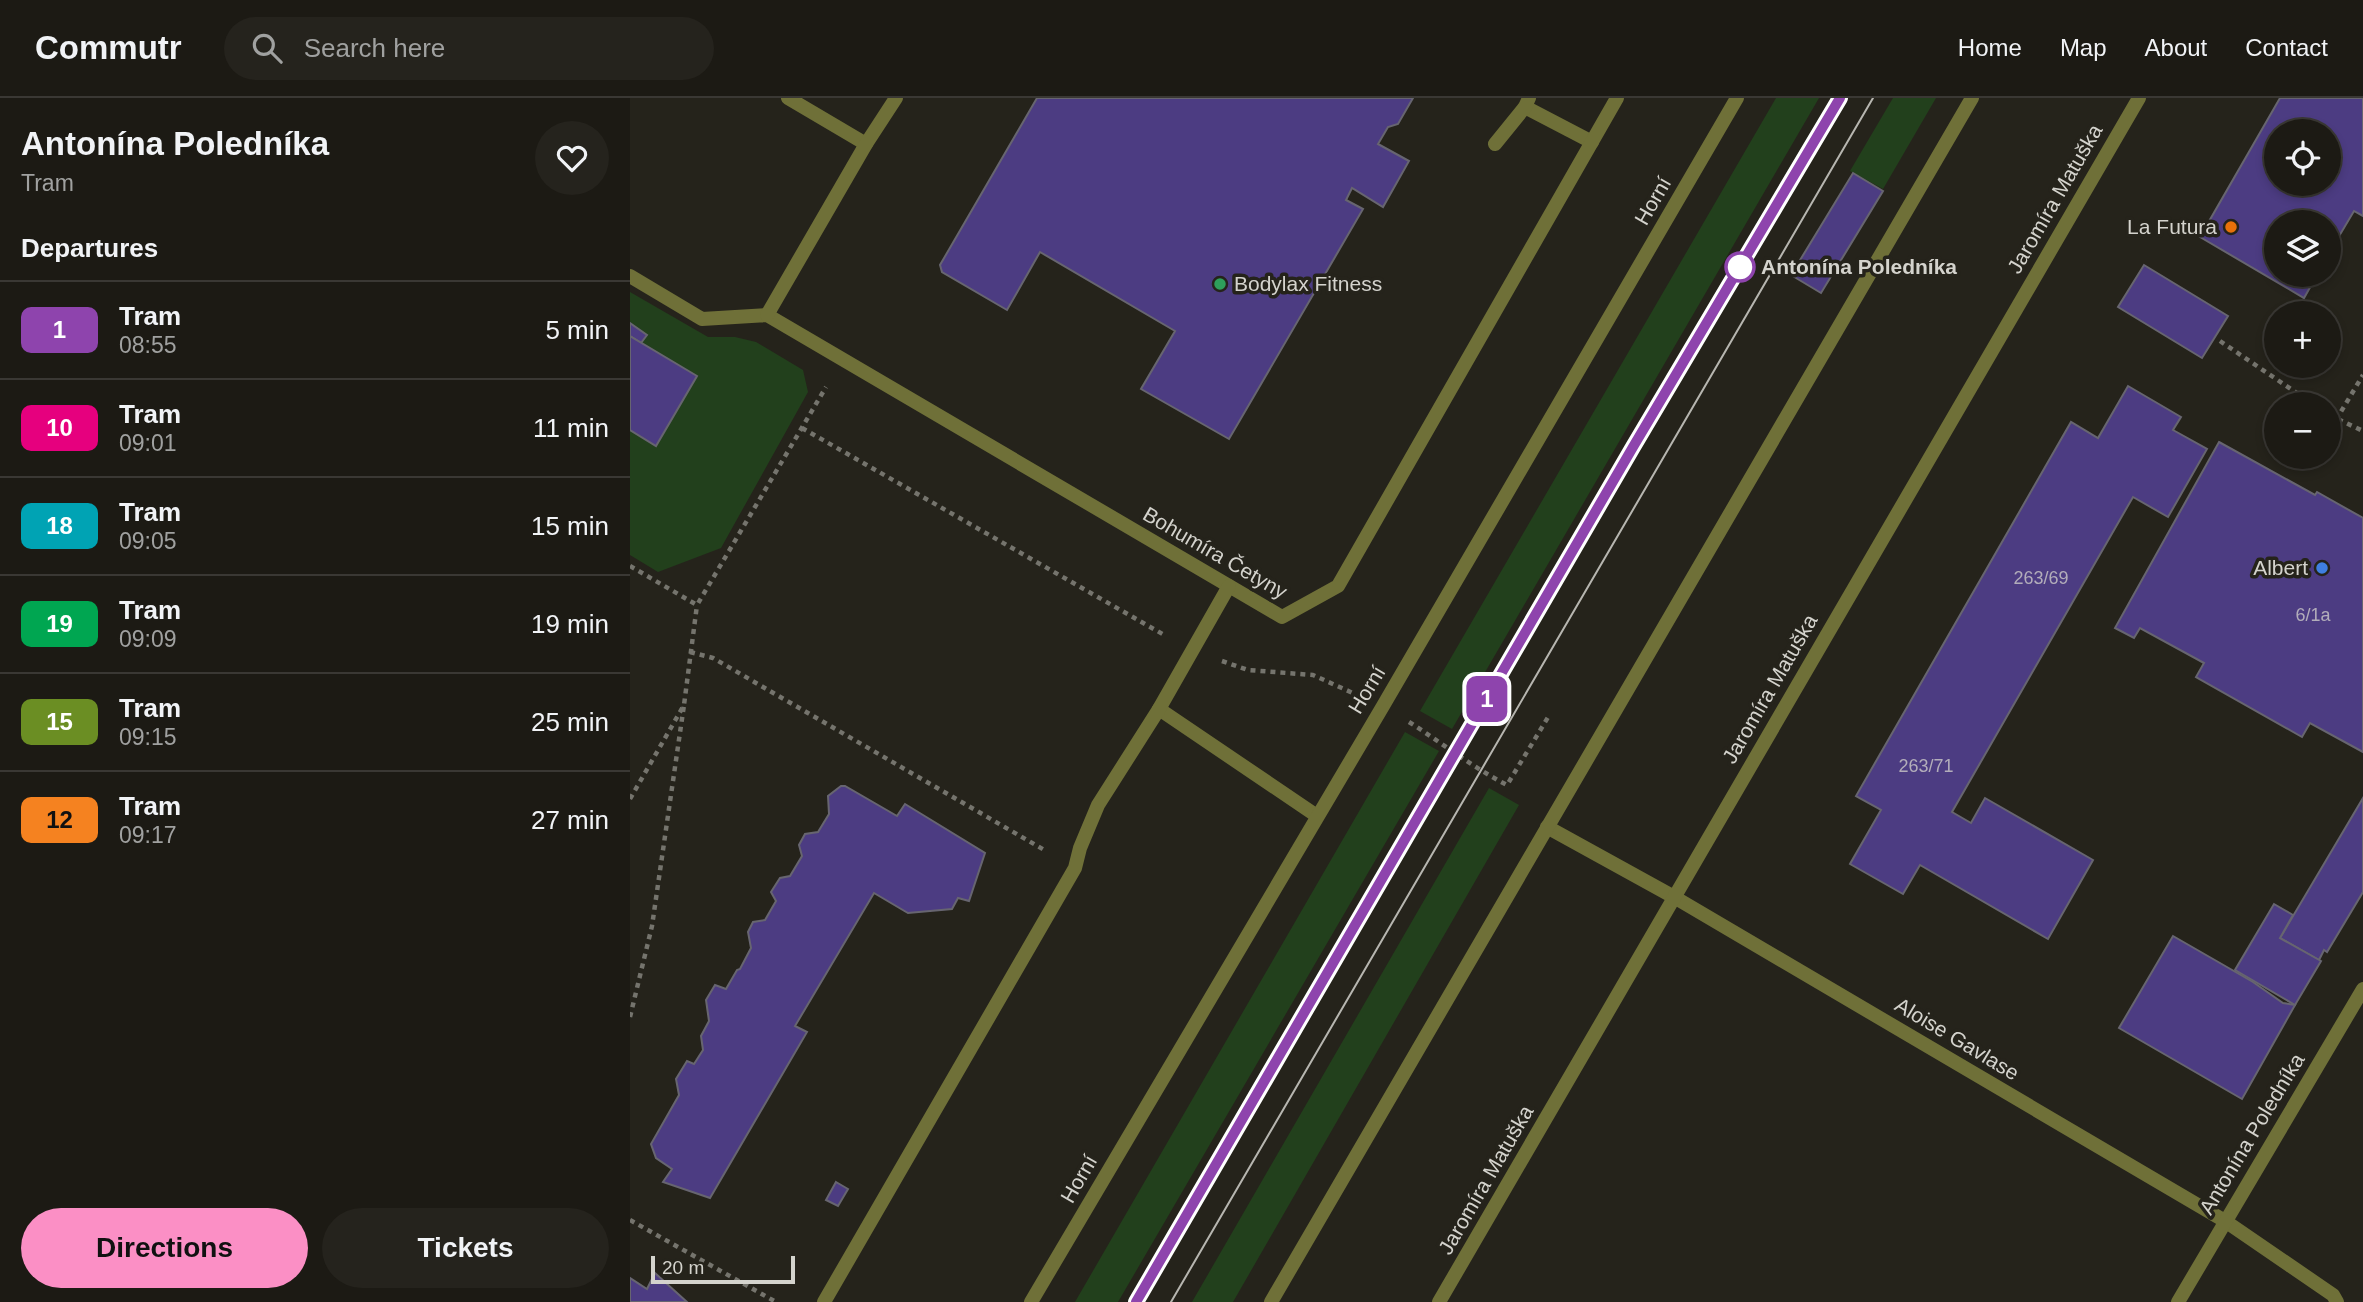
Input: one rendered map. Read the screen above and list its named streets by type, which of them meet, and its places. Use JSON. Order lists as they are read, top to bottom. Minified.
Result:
{"streets":{"street":["Jaromíra Matuška","Horní","Bohumíra Četyny","Aloise Gavlase","Antonína Poledníka"]},"crossings":[["Jaromíra Matuška","Aloise Gavlase"],["Aloise Gavlase","Antonína Poledníka"]],"places":["La Futura","Antonína Poledníka","Bodylax Fitness","Albert"],"lines":["tram line 1"],"house_numbers":["263/69","6/1a","263/71"],"scale_bar":"20 m","page":{"header":"Commutr","search":"Search here","nav":["Home","Map","About","Contact"],"heading":[["Antonína Poledníka","Tram"],"Departures"],"on_map":"1","map_buttons":["+","−"],"list":[{"mark":"1","name":"Tram","note":"08:55","value":"5 min"},{"mark":"10","name":"Tram","note":"09:01","value":"11 min"},{"mark":"18","name":"Tram","note":"09:05","value":"15 min"},{"mark":"19","name":"Tram","note":"09:09","value":"19 min"},{"mark":"15","name":"Tram","note":"09:15","value":"25 min"},{"mark":"12","name":"Tram","note":"09:17","value":"27 min"}],"buttons":["Directions","Tickets"],"scale":"20 m"}}
